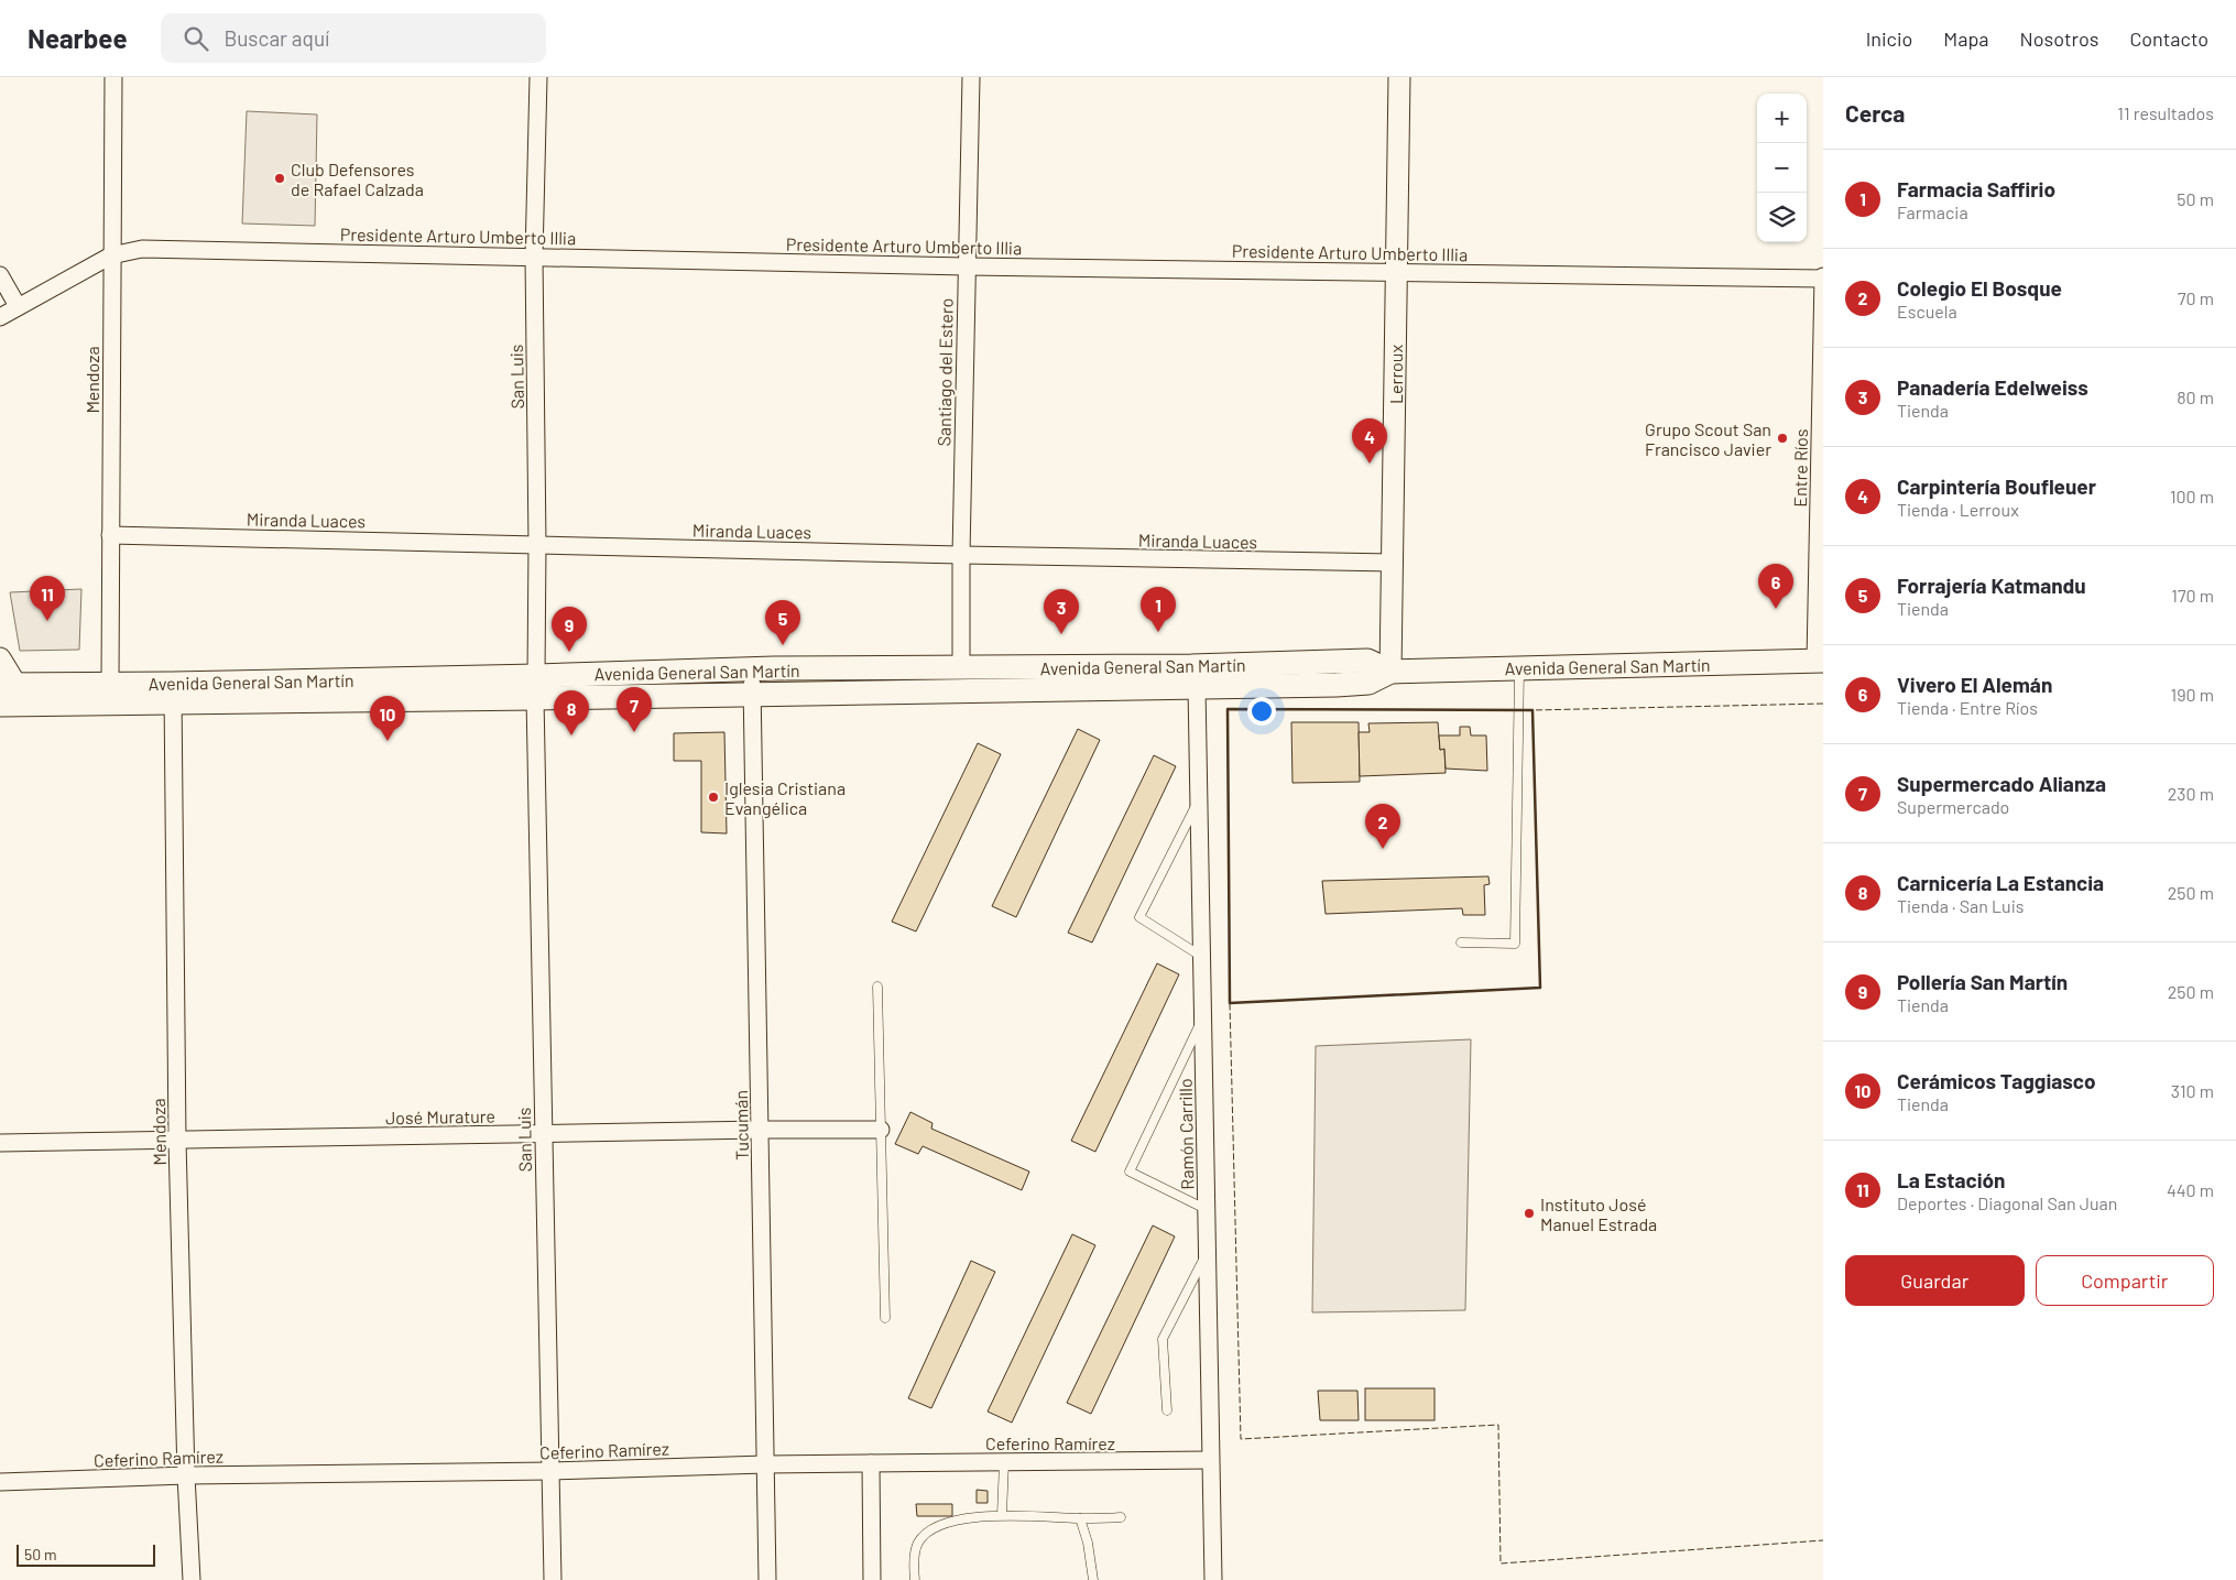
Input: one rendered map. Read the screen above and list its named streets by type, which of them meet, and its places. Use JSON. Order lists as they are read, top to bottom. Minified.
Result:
{"streets":{"main road":["Avenida General San Martín"],"street":["Presidente Arturo Umberto Illia","Santiago del Estero","Lerroux","San Luis","Mendoza","Entre Ríos","Miranda Luaces","José Murature","Tucumán","Ramón Carrillo","Ceferino Ramírez"]},"crossings":[["Presidente Arturo Umberto Illia","Santiago del Estero"],["Presidente Arturo Umberto Illia","Lerroux"],["Presidente Arturo Umberto Illia","San Luis"],["Presidente Arturo Umberto Illia","Mendoza"],["Presidente Arturo Umberto Illia","Entre Ríos"],["Santiago del Estero","Miranda Luaces"],["Santiago del Estero","Avenida General San Martín"],["Lerroux","Miranda Luaces"],["Lerroux","Avenida General San Martín"],["San Luis","Miranda Luaces"],["San Luis","Avenida General San Martín"],["San Luis","José Murature"],["San Luis","Ceferino Ramírez"],["Mendoza","Miranda Luaces"],["Mendoza","Avenida General San Martín"],["Mendoza","José Murature"],["Mendoza","Ceferino Ramírez"],["Entre Ríos","Avenida General San Martín"],["Avenida General San Martín","Tucumán"],["Avenida General San Martín","Ramón Carrillo"],["José Murature","Tucumán"],["Tucumán","Ceferino Ramírez"],["Ramón Carrillo","Ceferino Ramírez"]],"places":["Club Defensores de Rafael Calzada","Grupo Scout San Francisco Javier","Iglesia Cristiana Evangélica","Instituto José Manuel Estrada"],"scale_bar":"50 m","page":{"header":"Nearbee","search":"Buscar aquí","nav":["Inicio","Mapa","Nosotros","Contacto"],"heading":["Cerca","11 resultados"],"map_buttons":["+","−"],"list":[{"mark":"1","name":"Farmacia Saffirio","note":"Farmacia","value":"50 m"},{"mark":"2","name":"Colegio El Bosque","note":"Escuela","value":"70 m"},{"mark":"3","name":"Panadería Edelweiss","note":"Tienda","value":"80 m"},{"mark":"4","name":"Carpintería Boufleuer","note":"Tienda · Lerroux","value":"100 m"},{"mark":"5","name":"Forrajería Katmandu","note":"Tienda","value":"170 m"},{"mark":"6","name":"Vivero El Alemán","note":"Tienda · Entre Ríos","value":"190 m"},{"mark":"7","name":"Supermercado Alianza","note":"Supermercado","value":"230 m"},{"mark":"8","name":"Carnicería La Estancia","note":"Tienda · San Luis","value":"250 m"},{"mark":"9","name":"Pollería San Martín","note":"Tienda","value":"250 m"},{"mark":"10","name":"Cerámicos Taggiasco","note":"Tienda","value":"310 m"},{"mark":"11","name":"La Estación","note":"Deportes · Diagonal San Juan","value":"440 m"}],"pins":["4","6","11","1","3","5","9","7","8","10","2"],"buttons":["Guardar","Compartir"],"scale":"50 m"}}
